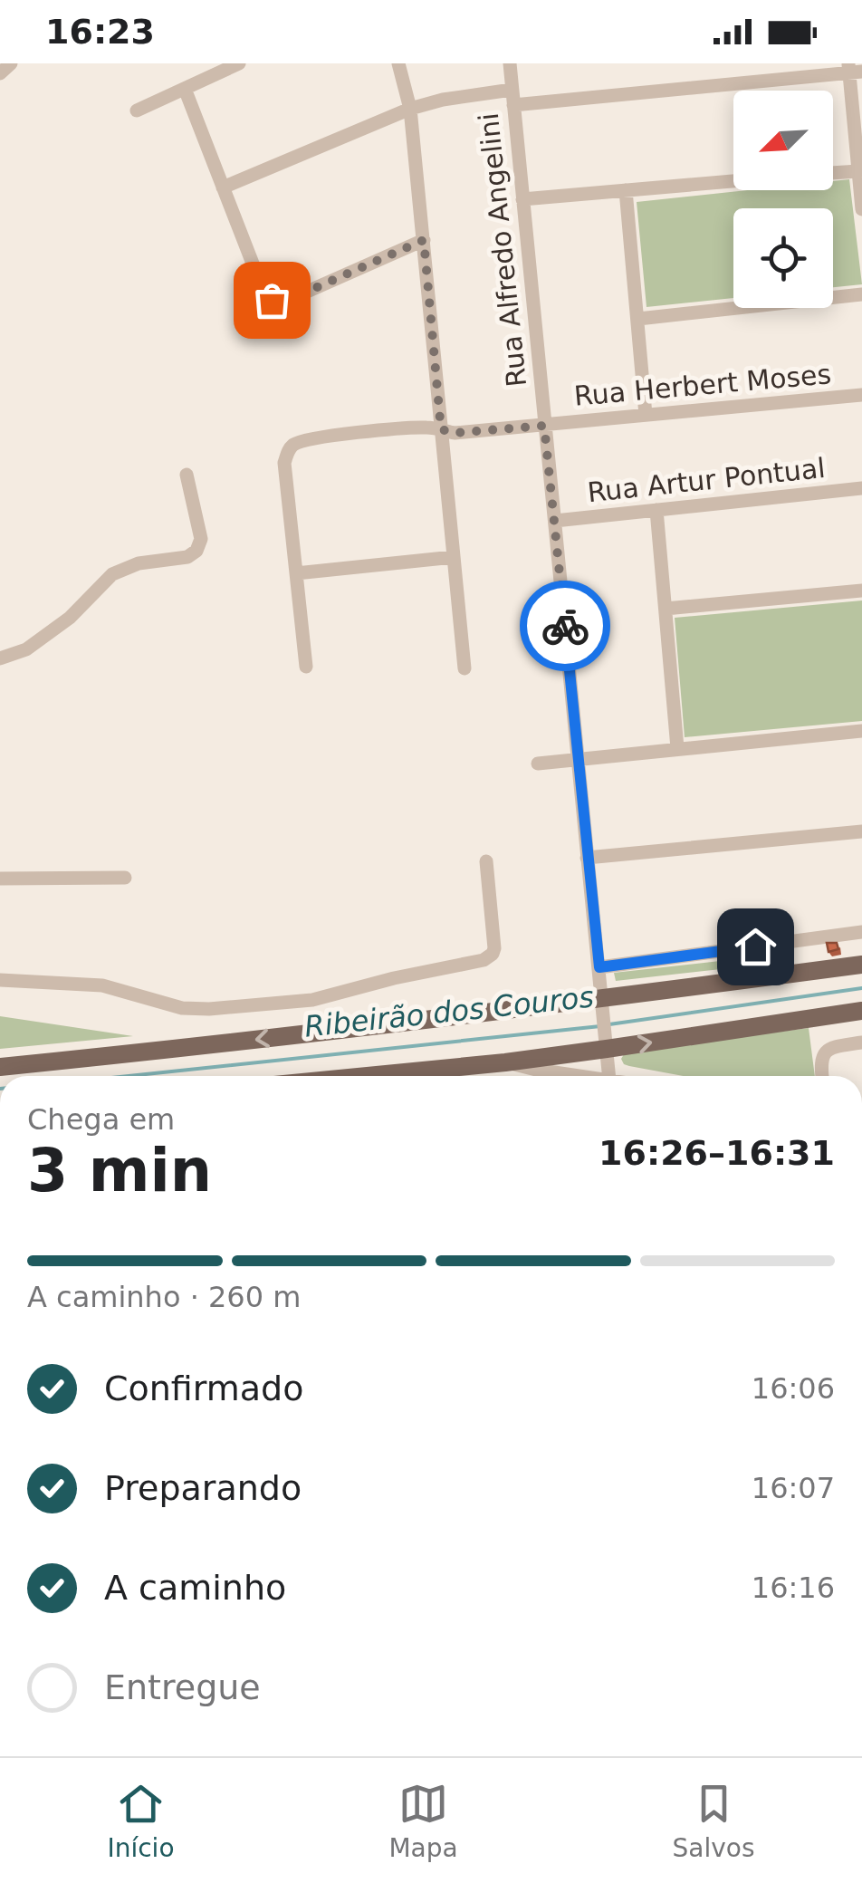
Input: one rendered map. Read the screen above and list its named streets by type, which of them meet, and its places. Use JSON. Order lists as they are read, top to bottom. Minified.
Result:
{"streets":{"street":["Rua Alfredo Angelini","Rua Herbert Moses","Rua Artur Pontual"]},"crossings":[["Rua Alfredo Angelini","Rua Herbert Moses"],["Rua Alfredo Angelini","Rua Artur Pontual"]],"water":["Ribeirão dos Couros"],"north":"bottom left","page":{"status":"16:23","heading":["3 min","Chega em","16:26–16:31"],"bar":"A caminho · 260 m","list":[["Confirmado","16:06"],["Preparando","16:07"],["A caminho","16:16"],"Entregue"],"tabs":["Início","Mapa","Salvos"]}}
